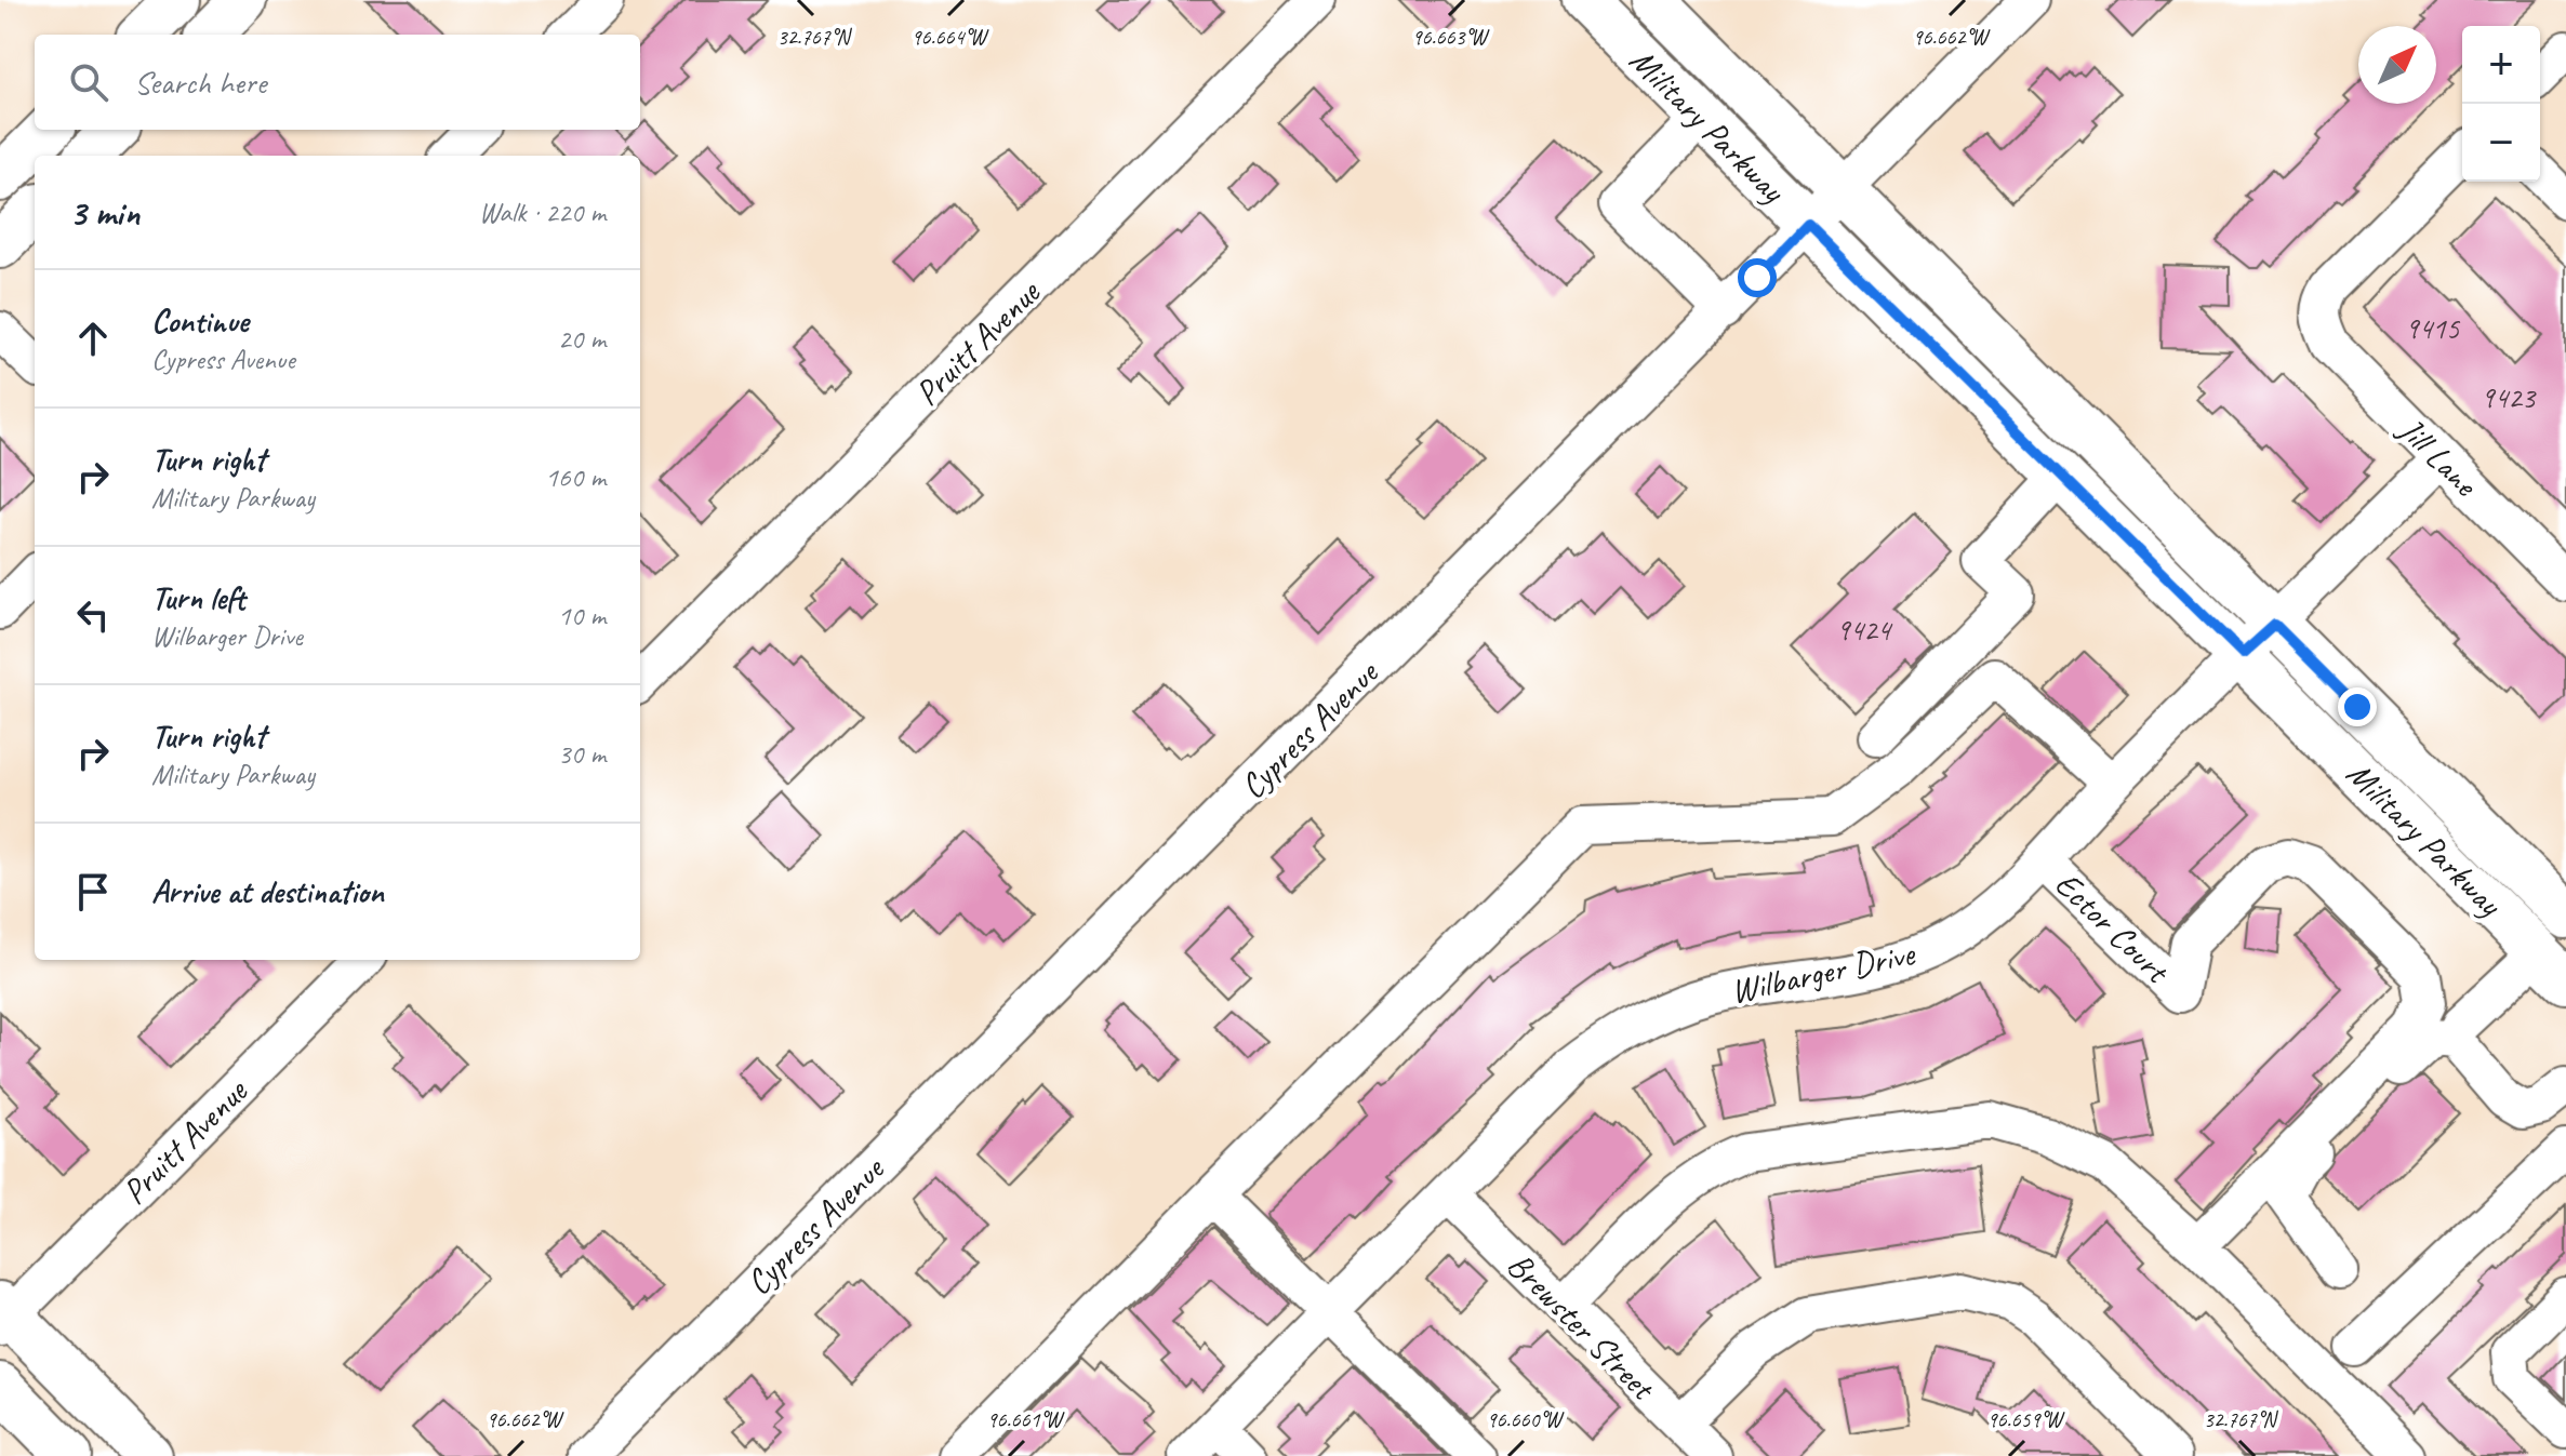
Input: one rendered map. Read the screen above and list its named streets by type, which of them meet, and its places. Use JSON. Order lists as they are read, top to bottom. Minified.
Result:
{"streets":{"main road":["Military Parkway"],"street":["Pruitt Avenue","Jill Lane","Cypress Avenue","Ector Court","Wilbarger Drive","Brewster Street"]},"crossings":[["Military Parkway","Cypress Avenue"],["Military Parkway","Wilbarger Drive"],["Jill Lane","Wilbarger Drive"],["Ector Court","Wilbarger Drive"],["Wilbarger Drive","Brewster Street"]],"house_numbers":["9415","9423","9424"],"north":"top right","page":{"map_buttons":["+","−"],"search":"Search here","heading":["3 min","Walk · 220 m"],"list":[["Continue","Cypress Avenue","20 m"],["Turn right","Military Parkway","160 m"],["Turn left","Wilbarger Drive","10 m"],["Turn right","Military Parkway","30 m"],"Arrive at destination"]},"coordinates":["32.767°N","96.664°W","96.663°W","96.662°W","96.661°W","96.660°W","96.659°W"]}
